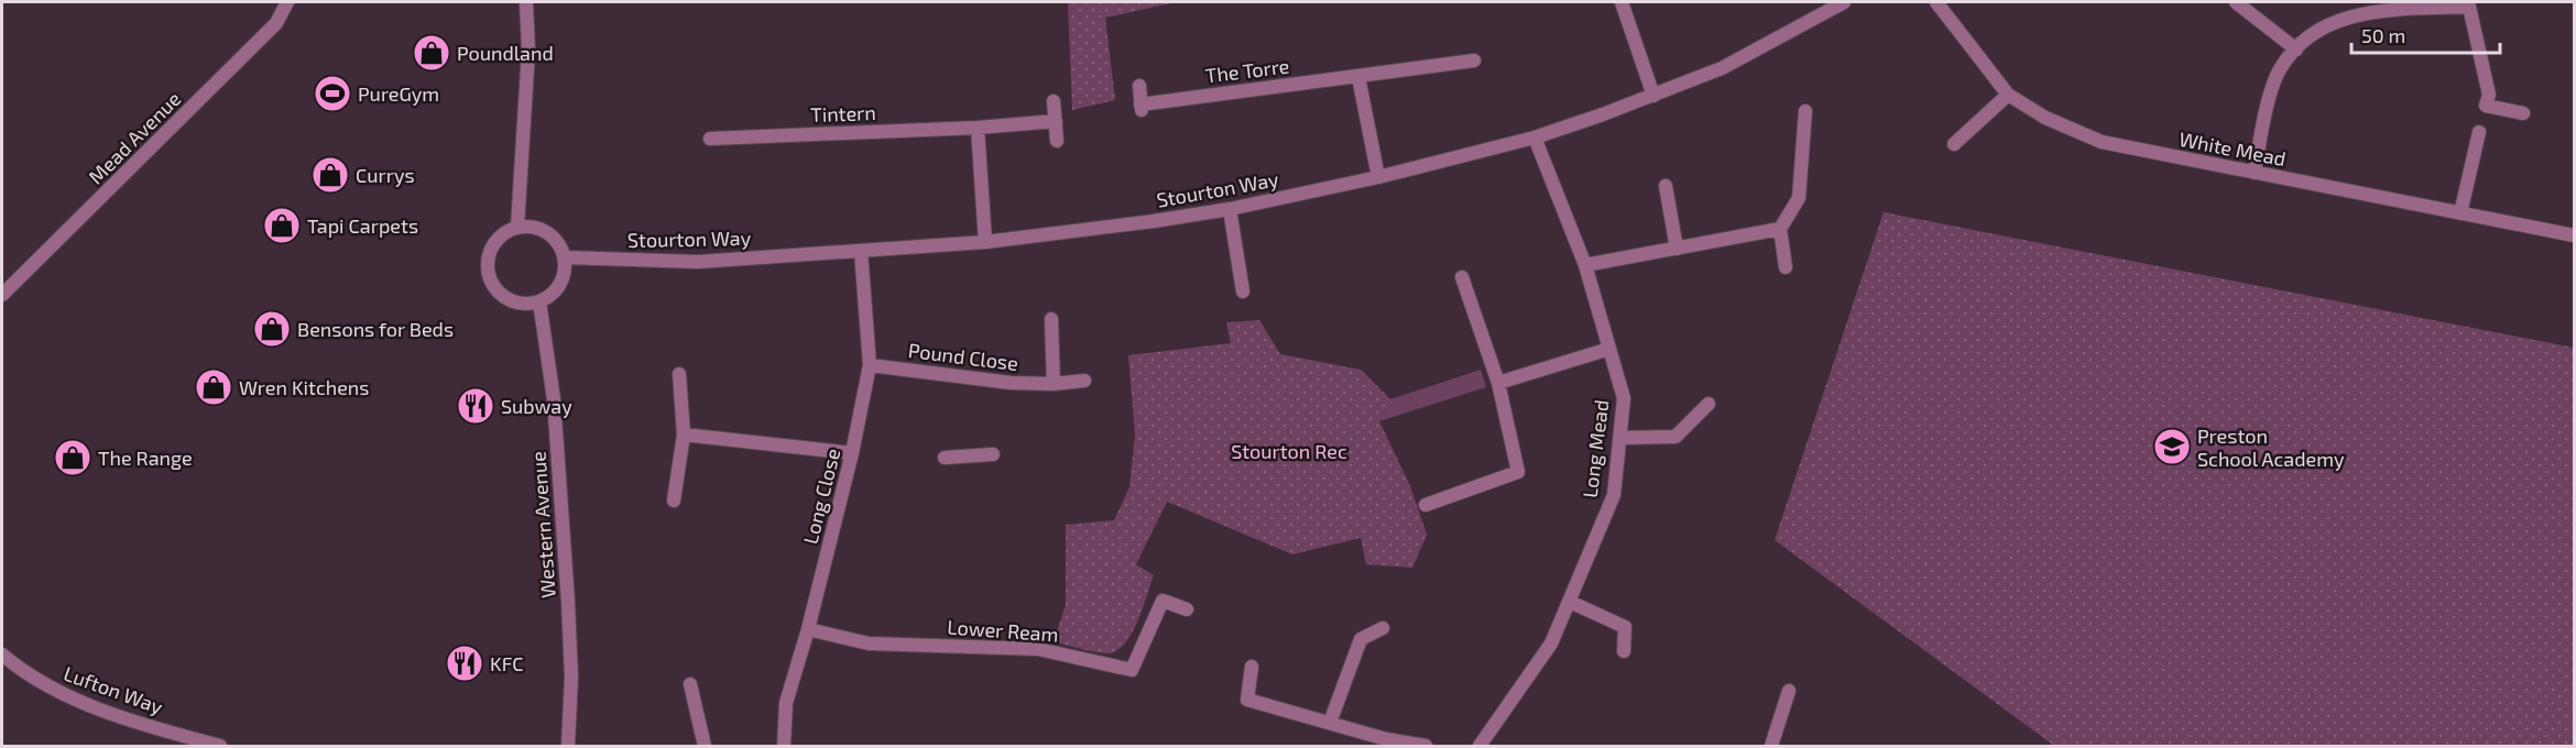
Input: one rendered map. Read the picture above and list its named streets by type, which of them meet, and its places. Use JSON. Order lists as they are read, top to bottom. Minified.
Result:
{"streets":{"street":["The Torre","Tintern","Mead Avenue","White Mead","Stourton Way","Pound Close","Long Mead","Long Close","Western Avenue","Lower Ream","Lufton Way"]},"crossings":[["Stourton Way","Long Mead"],["Stourton Way","Long Close"],["Stourton Way","Western Avenue"],["Pound Close","Long Close"],["Long Close","Lower Ream"]],"parks":["Stourton Rec"],"places":{"shop":["Poundland","Currys","Tapi Carpets","Bensons for Beds","Wren Kitchens","The Range"],"sports":["PureGym"],"restaurant":["Subway","KFC"],"school or university":["Preston School Academy"]},"scale_bar":"50 m"}
